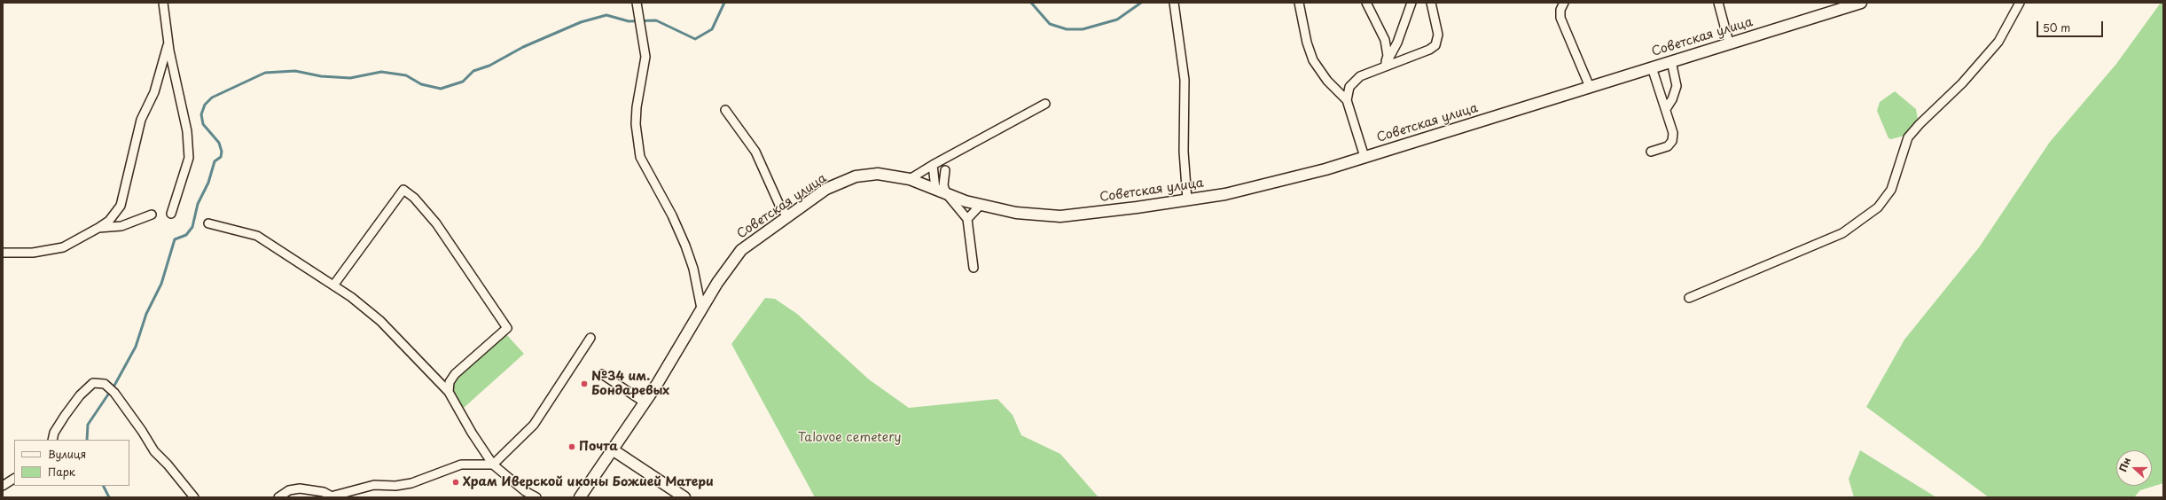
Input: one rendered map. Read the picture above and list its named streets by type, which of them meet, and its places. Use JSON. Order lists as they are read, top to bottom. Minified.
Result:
{"streets":{"main road":["Советская улица"]},"parks":["Talovoe cemetery"],"places":["№34 им. Бондаревых","Почта","Храм Иверской иконы Божией Матери"],"legend":["Вулиця","Парк"],"scale_bar":"50 m","north":"left"}
